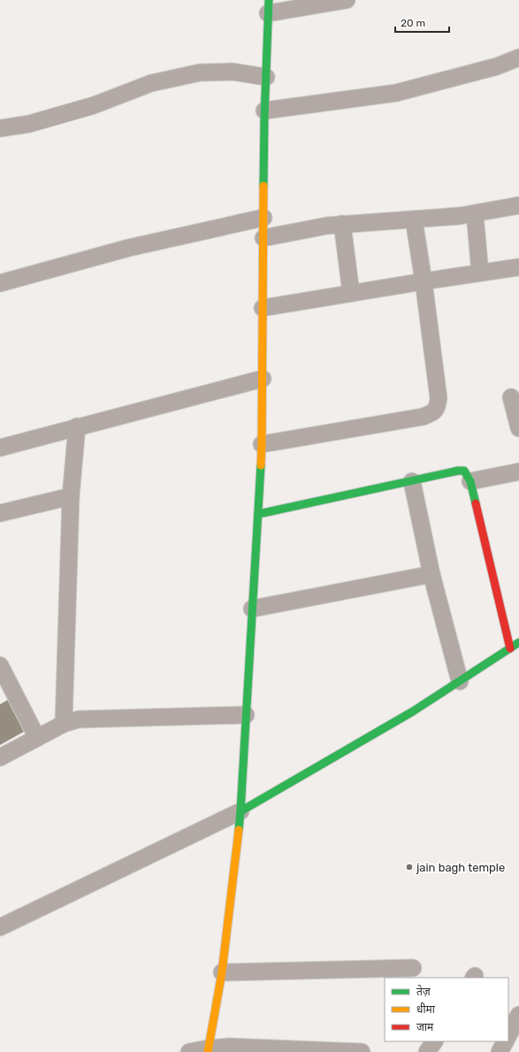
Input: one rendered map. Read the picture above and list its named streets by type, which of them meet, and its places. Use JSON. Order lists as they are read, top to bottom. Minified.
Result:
{"places":["jain bagh temple"],"legend":["तेज़","धीमा","जाम"],"scale_bar":"20 m"}
